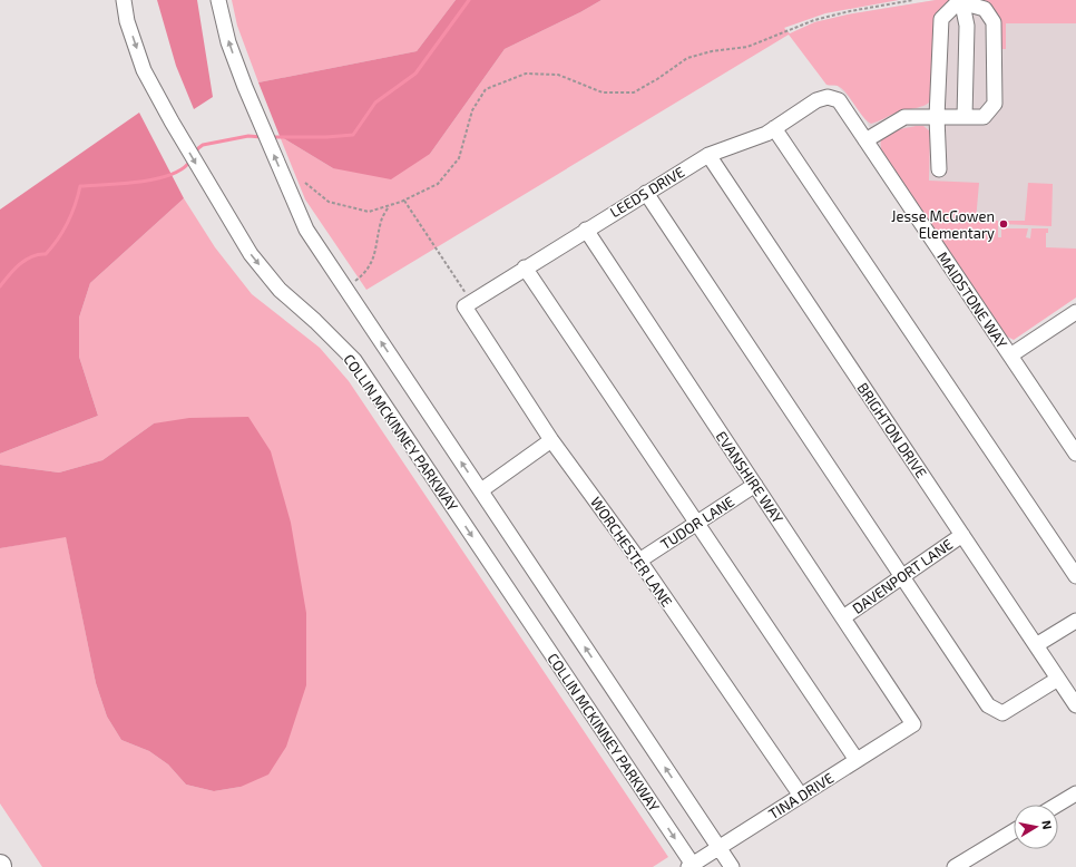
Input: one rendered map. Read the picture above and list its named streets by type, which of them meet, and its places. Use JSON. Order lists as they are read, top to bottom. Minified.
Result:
{"streets":{"street":["LEEDS DRIVE","MAIDSTONE WAY","BRIGHTON DRIVE","COLLIN MCKINNEY PARKWAY","EVANSHIRE WAY","TUDOR LANE","WORCHESTER LANE","DAVENPORT LANE","TINA DRIVE"]},"crossings":[["LEEDS DRIVE","MAIDSTONE WAY"],["LEEDS DRIVE","BRIGHTON DRIVE"],["LEEDS DRIVE","EVANSHIRE WAY"],["LEEDS DRIVE","WORCHESTER LANE"],["BRIGHTON DRIVE","DAVENPORT LANE"],["COLLIN MCKINNEY PARKWAY","TINA DRIVE"],["EVANSHIRE WAY","TUDOR LANE"],["EVANSHIRE WAY","DAVENPORT LANE"],["EVANSHIRE WAY","TINA DRIVE"],["TUDOR LANE","WORCHESTER LANE"],["WORCHESTER LANE","TINA DRIVE"]],"places":["Jesse McGowen Elementary"],"north":"right"}
